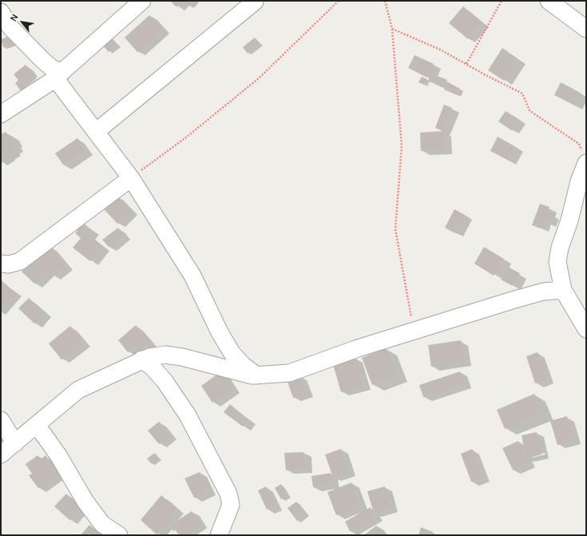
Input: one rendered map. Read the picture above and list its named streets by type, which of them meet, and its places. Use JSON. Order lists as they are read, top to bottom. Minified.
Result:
{"north":"top left"}
